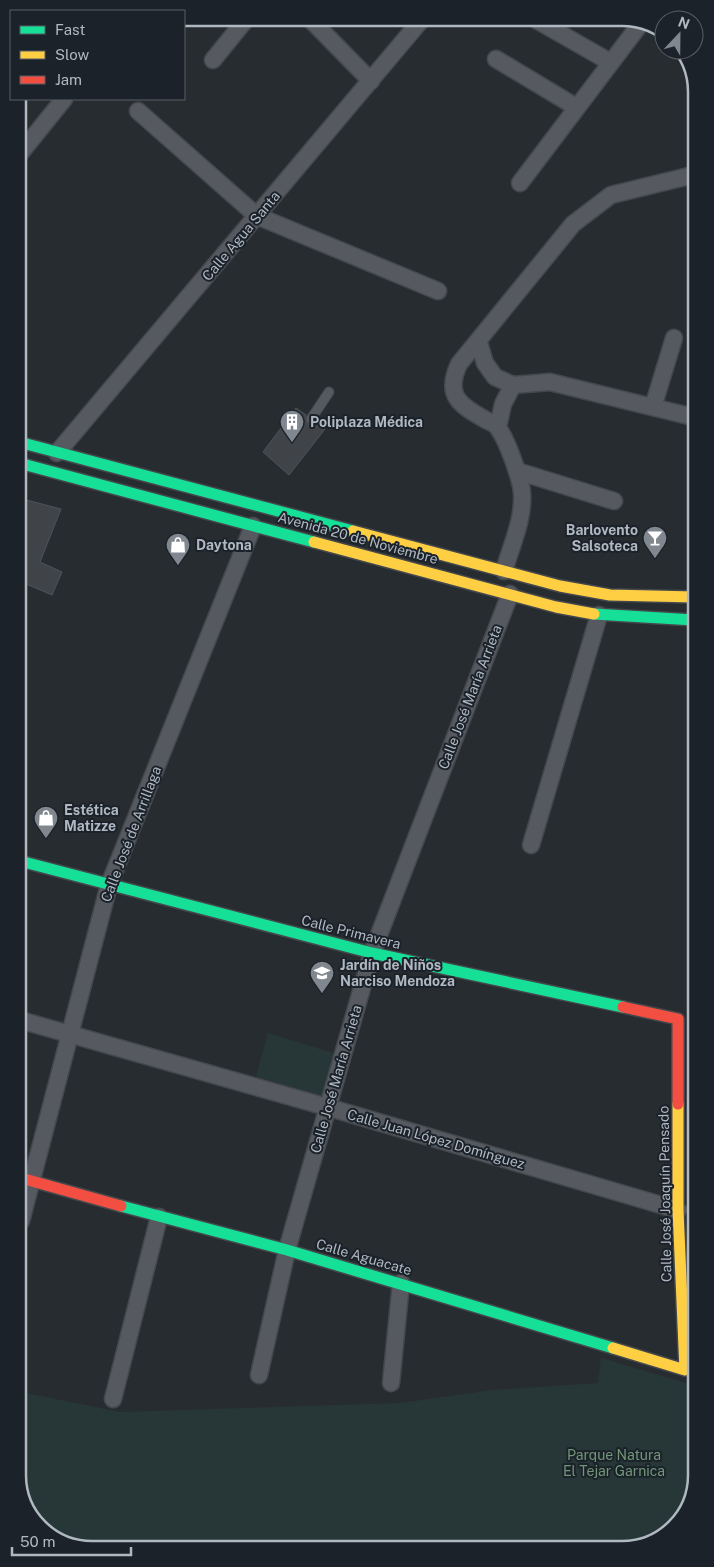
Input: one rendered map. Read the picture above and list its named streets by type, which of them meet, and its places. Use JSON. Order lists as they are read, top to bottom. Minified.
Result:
{"streets":{"street":["Calle Agua Santa","Avenida 20 de Noviembre","Calle José María Arrieta","Calle José de Arrillaga","Calle Primavera","Calle Juan López Domínguez","Calle José Joaquín Pensado","Calle Aguacate"]},"crossings":[["Calle Agua Santa","Avenida 20 de Noviembre"],["Avenida 20 de Noviembre","Calle José María Arrieta"],["Avenida 20 de Noviembre","Calle José de Arrillaga"],["Calle José María Arrieta","Calle Primavera"],["Calle José María Arrieta","Calle Juan López Domínguez"],["Calle José María Arrieta","Calle Aguacate"],["Calle José de Arrillaga","Calle Primavera"],["Calle José de Arrillaga","Calle Juan López Domínguez"],["Calle José de Arrillaga","Calle Aguacate"],["Calle Primavera","Calle José Joaquín Pensado"],["Calle Juan López Domínguez","Calle José Joaquín Pensado"],["Calle José Joaquín Pensado","Calle Aguacate"]],"parks":["Parque Natura El Tejar Garnica"],"places":{"building":["Poliplaza Médica"],"bar":["Barlovento Salsoteca"],"shop":["Daytona","Estética Matizze"],"school or university":["Jardín de Niños Narciso Mendoza"]},"legend":["Fast","Slow","Jam"],"scale_bar":"50 m","north":"top"}
